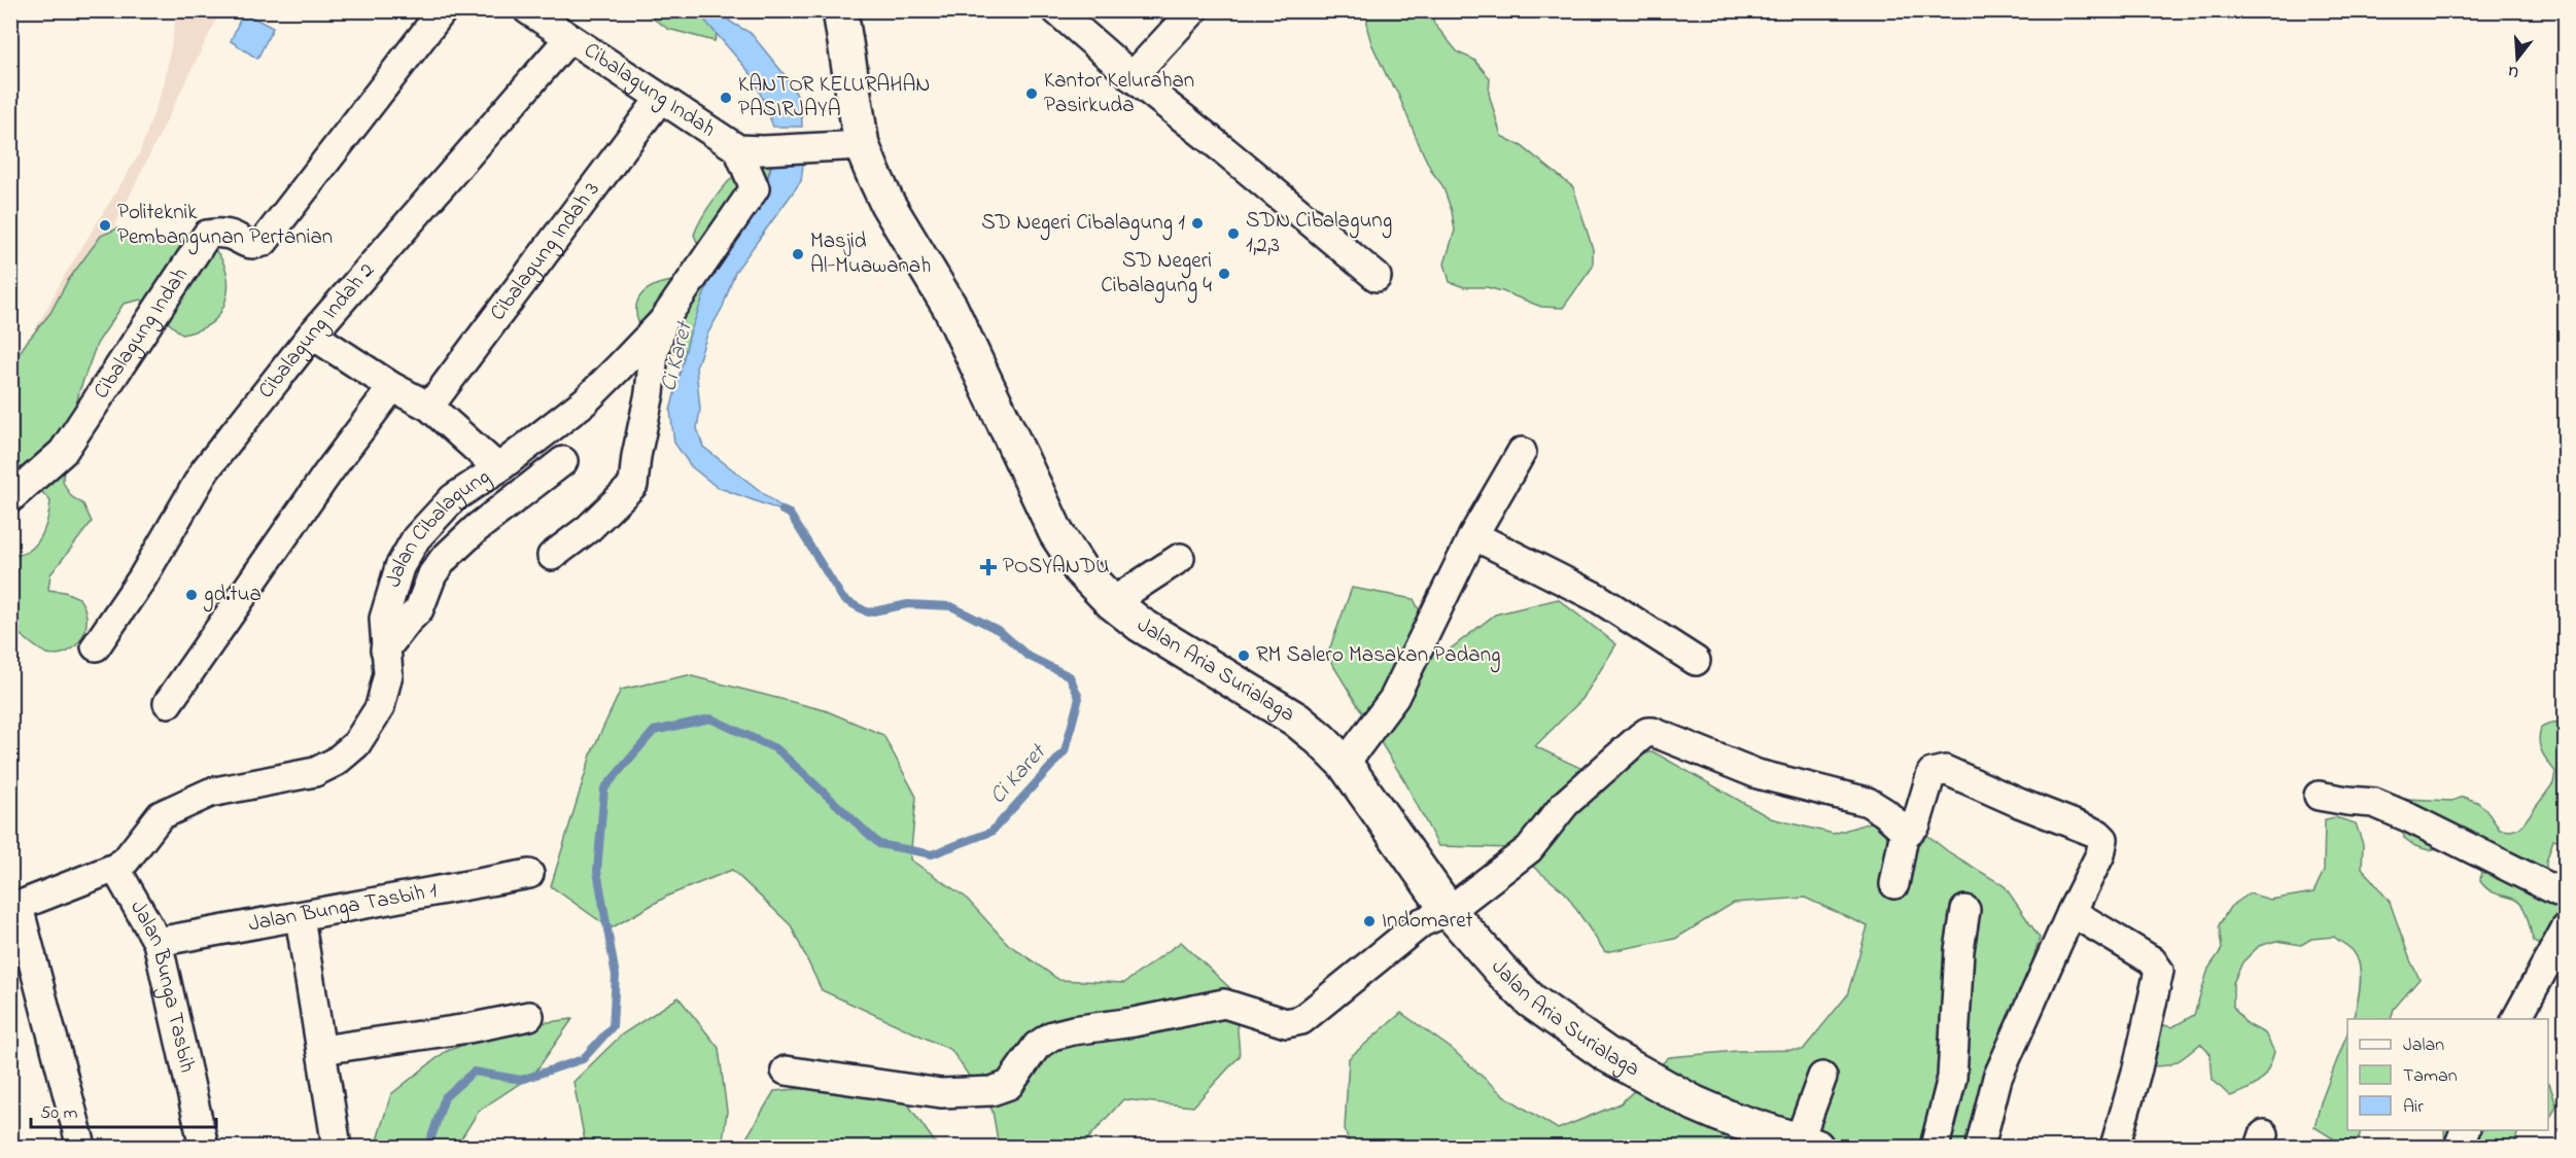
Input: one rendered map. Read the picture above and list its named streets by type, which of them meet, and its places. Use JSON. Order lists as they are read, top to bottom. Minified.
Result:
{"streets":{"main road":["Jalan Aria Surialaga"],"street":["Cibalagung Indah","Cibalagung Indah 3","Cibalagung Indah 2","Jalan Cibalagung","Jalan Bunga Tasbih 1","Jalan Bunga Tasbih"]},"crossings":[["Cibalagung Indah","Cibalagung Indah 3"],["Cibalagung Indah","Cibalagung Indah 2"],["Cibalagung Indah","Jalan Cibalagung"],["Jalan Cibalagung","Jalan Bunga Tasbih"],["Jalan Bunga Tasbih 1","Jalan Bunga Tasbih"]],"water":["Ci Karet"],"places":{"other":["Kantor Kelurahan Pasirkuda","KANTOR KELURAHAN PASIRJAYA","SD Negeri Cibalagung 1","Politeknik Pembangunan Pertanian","SDN Cibalagung 1,2,3","Masjid Al-Muawanah","SD Negeri Cibalagung 4","gd.tua","RM Salero Masakan Padang","Indomaret"],"health":["POSYANDU"]},"legend":["Jalan","Taman","Air"],"scale_bar":"50 m","north":"bottom"}
